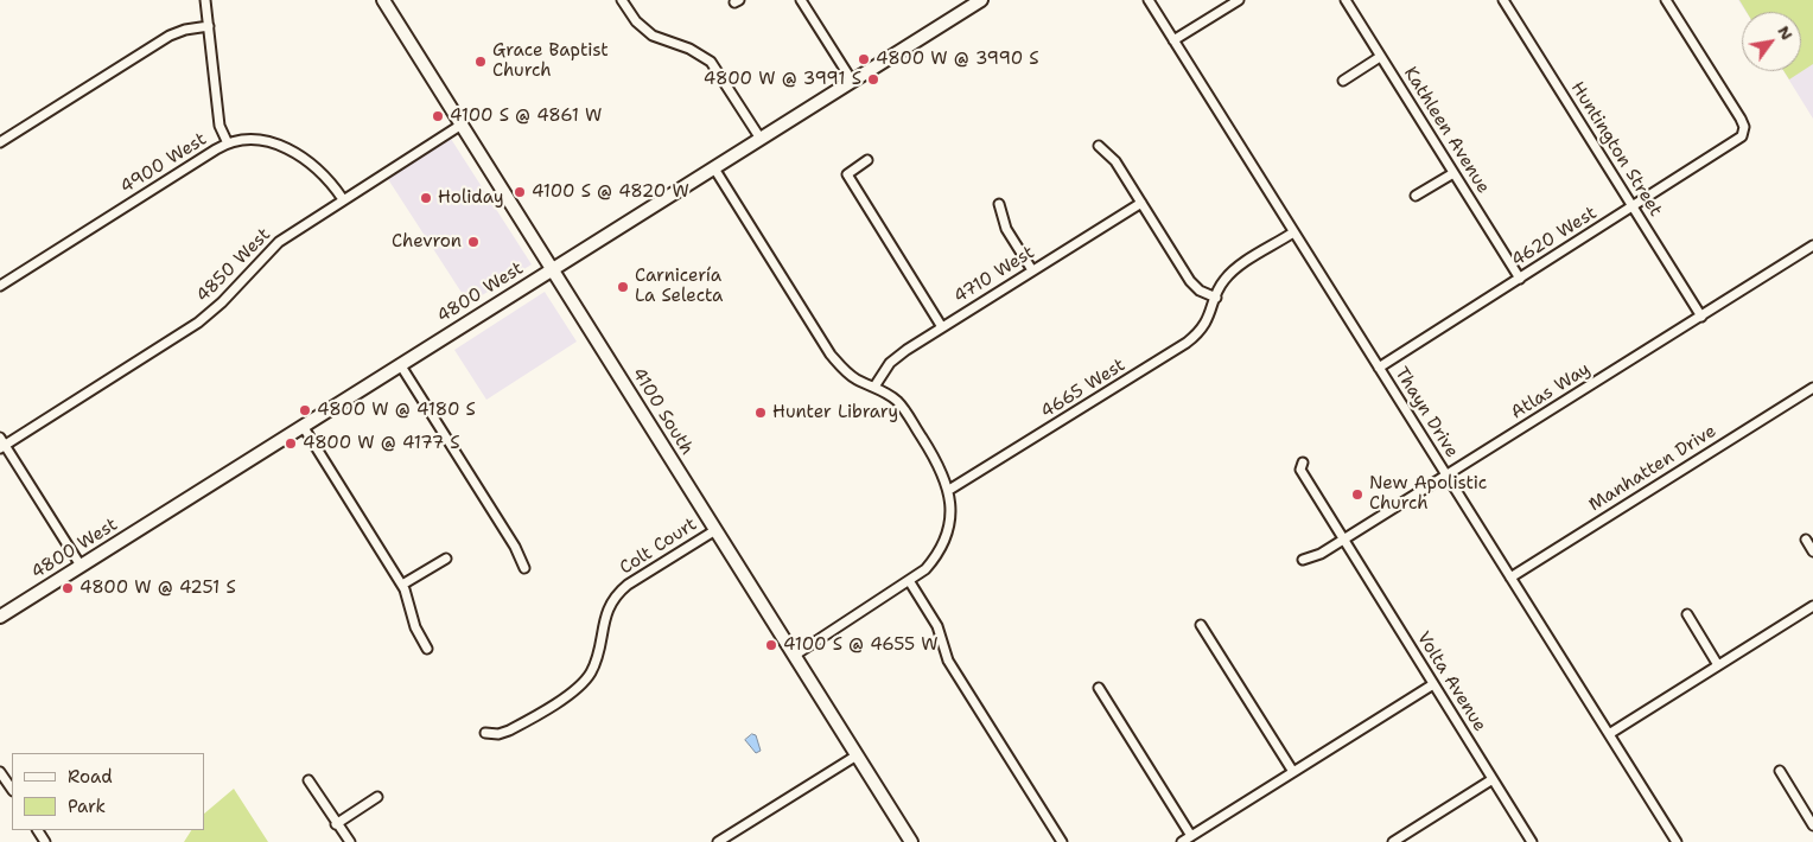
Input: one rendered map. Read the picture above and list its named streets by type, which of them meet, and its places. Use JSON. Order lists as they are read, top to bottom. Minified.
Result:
{"streets":{"main road":["4800 West","4100 South"],"street":["Kathleen Avenue","Huntington Street","4900 West","4620 West","4850 West","4710 West","4665 West","Atlas Way","Thayn Drive","Manhatten Drive","Colt Court","Volta Avenue"]},"crossings":[["Kathleen Avenue","4620 West"],["Huntington Street","4620 West"],["Huntington Street","Atlas Way"],["4900 West","4850 West"],["4620 West","Thayn Drive"],["4850 West","4100 South"],["4800 West","4100 South"],["4665 West","Thayn Drive"],["Atlas Way","Thayn Drive"],["Atlas Way","Volta Avenue"],["4100 South","Colt Court"],["Thayn Drive","Manhatten Drive"]],"places":["4800 W @ 3990 S","Grace Baptist Church","4800 W @ 3991 S","4100 S @ 4861 W","4100 S @ 4820 W","Holiday","Chevron","Carnicería La Selecta","4800 W @ 4180 S","Hunter Library","4800 W @ 4177 S","New Apolistic Church","4800 W @ 4251 S","4100 S @ 4655 W"],"legend":["Road","Park"],"north":"top right"}
